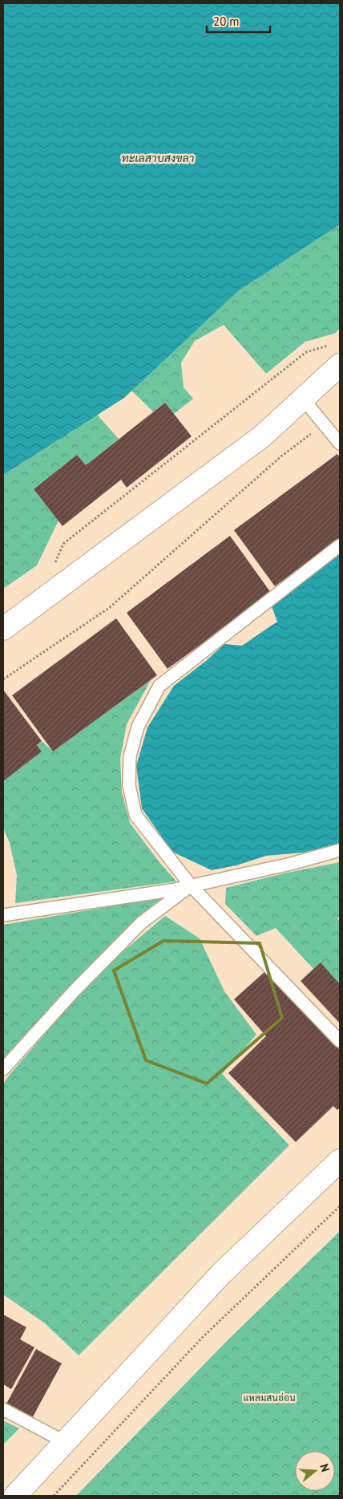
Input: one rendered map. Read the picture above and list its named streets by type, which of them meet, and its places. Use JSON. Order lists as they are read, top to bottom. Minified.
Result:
{"water":["ทะเลสาบสงขลา"],"parks":["แหลมสนอ่อน"],"scale_bar":"20 m","north":"right"}
